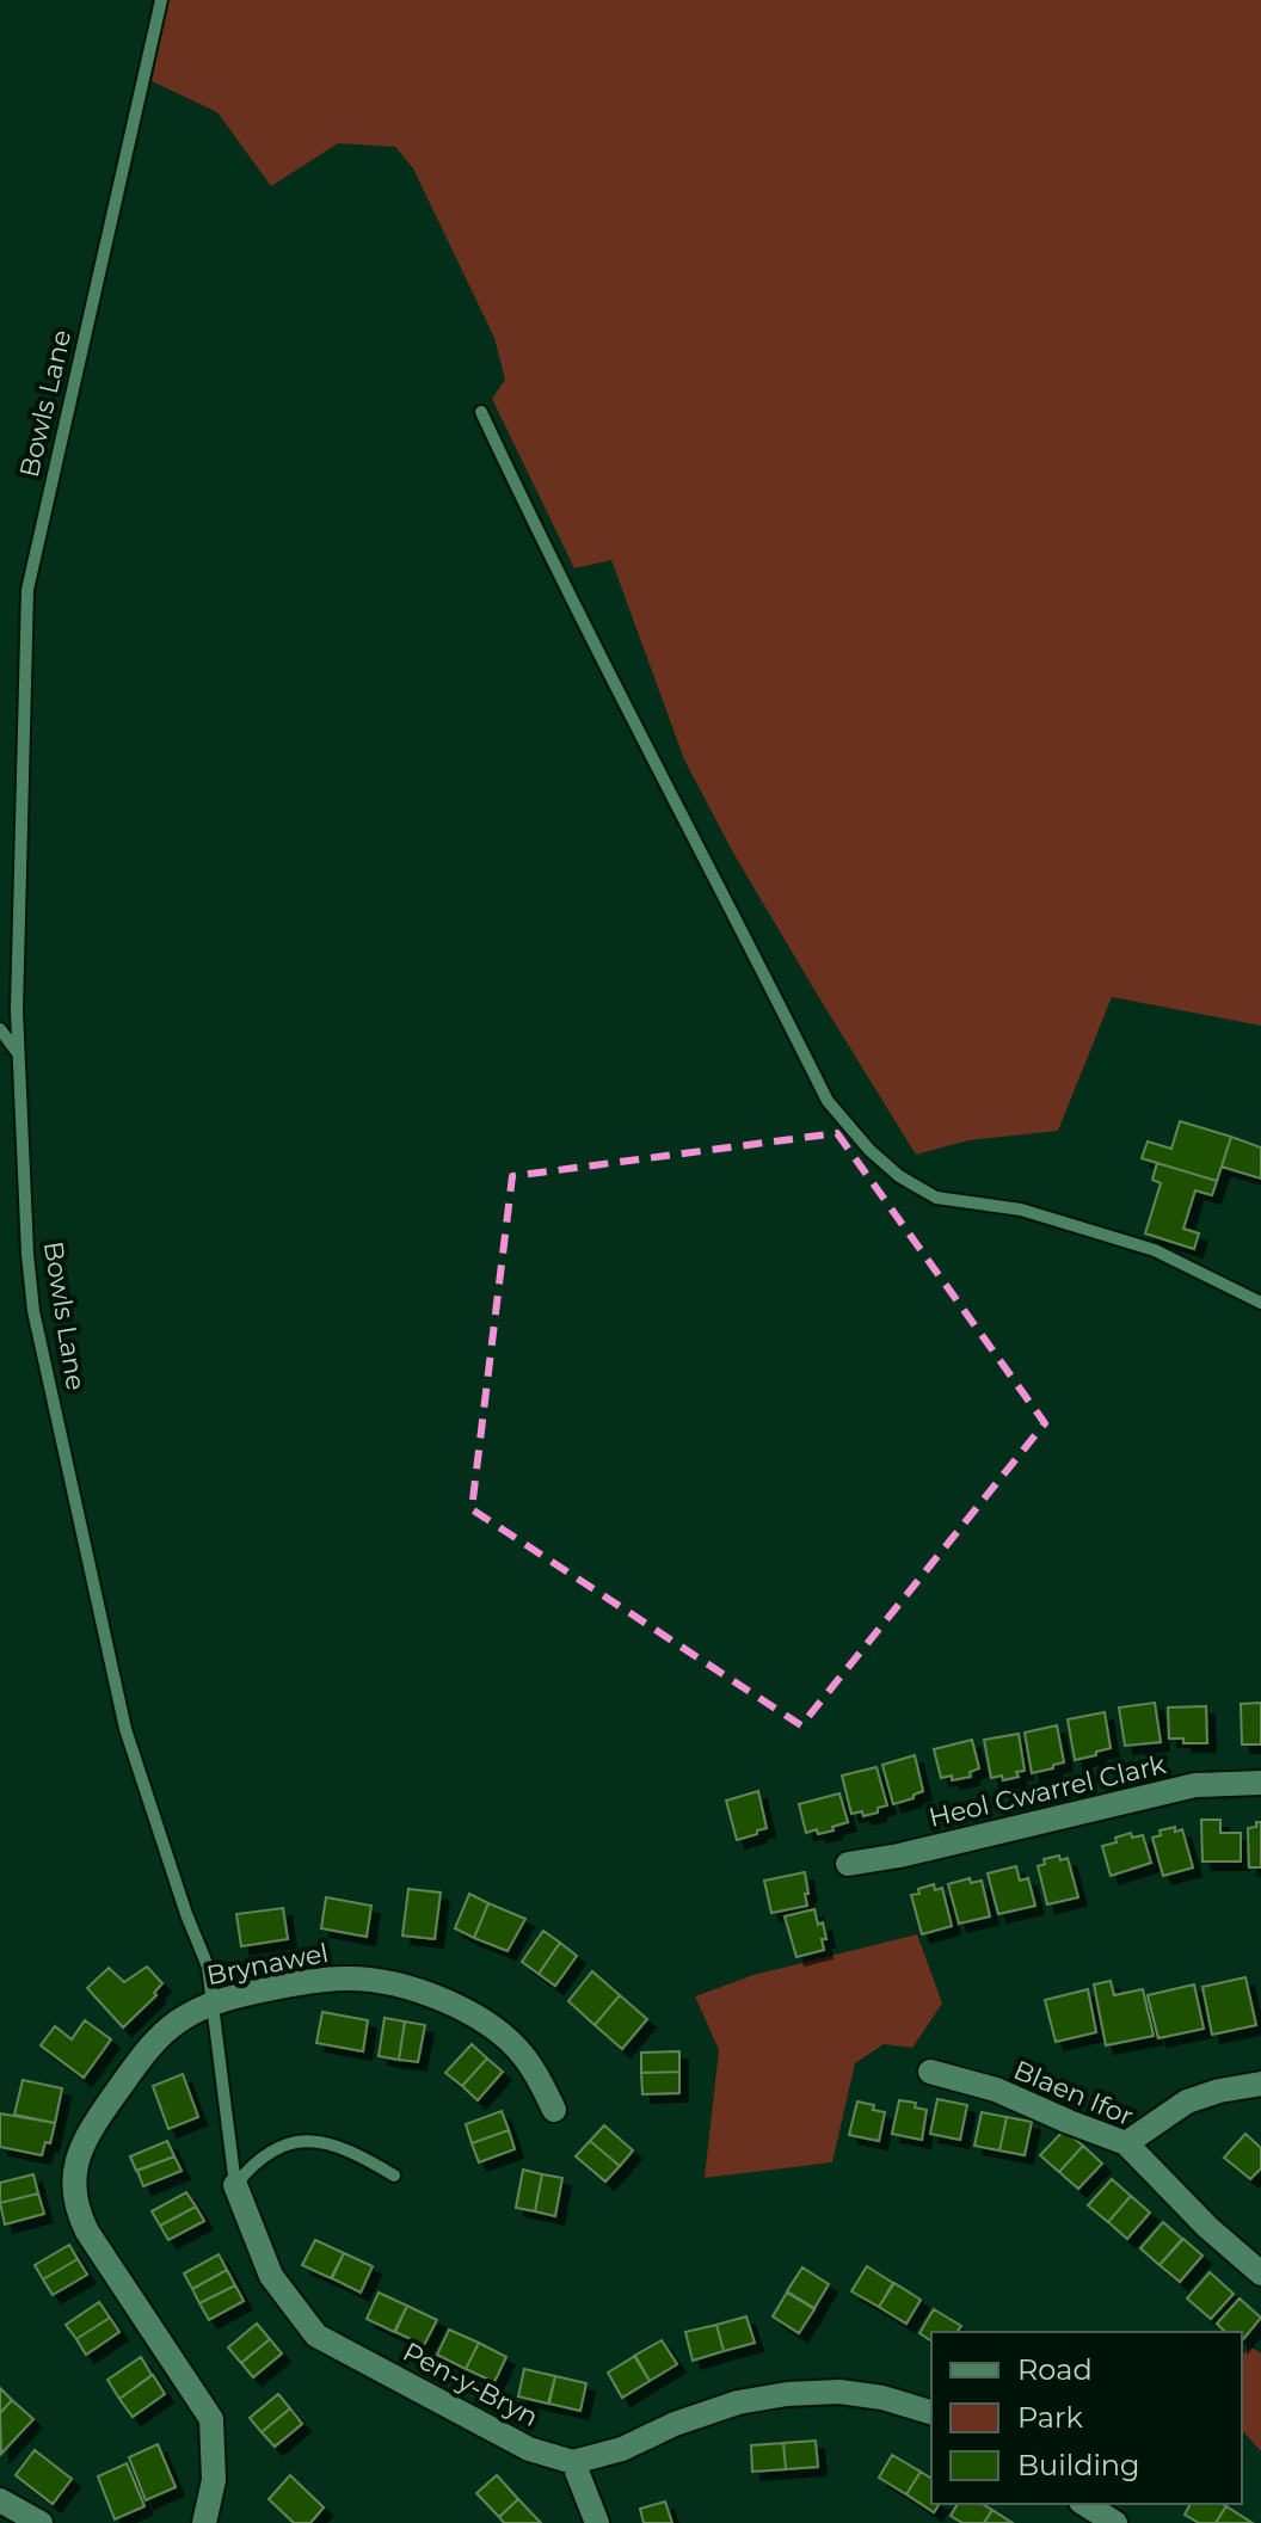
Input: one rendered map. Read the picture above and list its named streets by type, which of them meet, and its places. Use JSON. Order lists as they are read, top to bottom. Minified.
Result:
{"streets":{"street":["Heol Cwarrel Clark","Brynawel","Blaen Ifor","Pen-y-Bryn"],"lane":["Bowls Lane"]},"crossings":[["Bowls Lane","Brynawel"],["Bowls Lane","Pen-y-Bryn"]],"legend":["Road","Park","Building"]}
